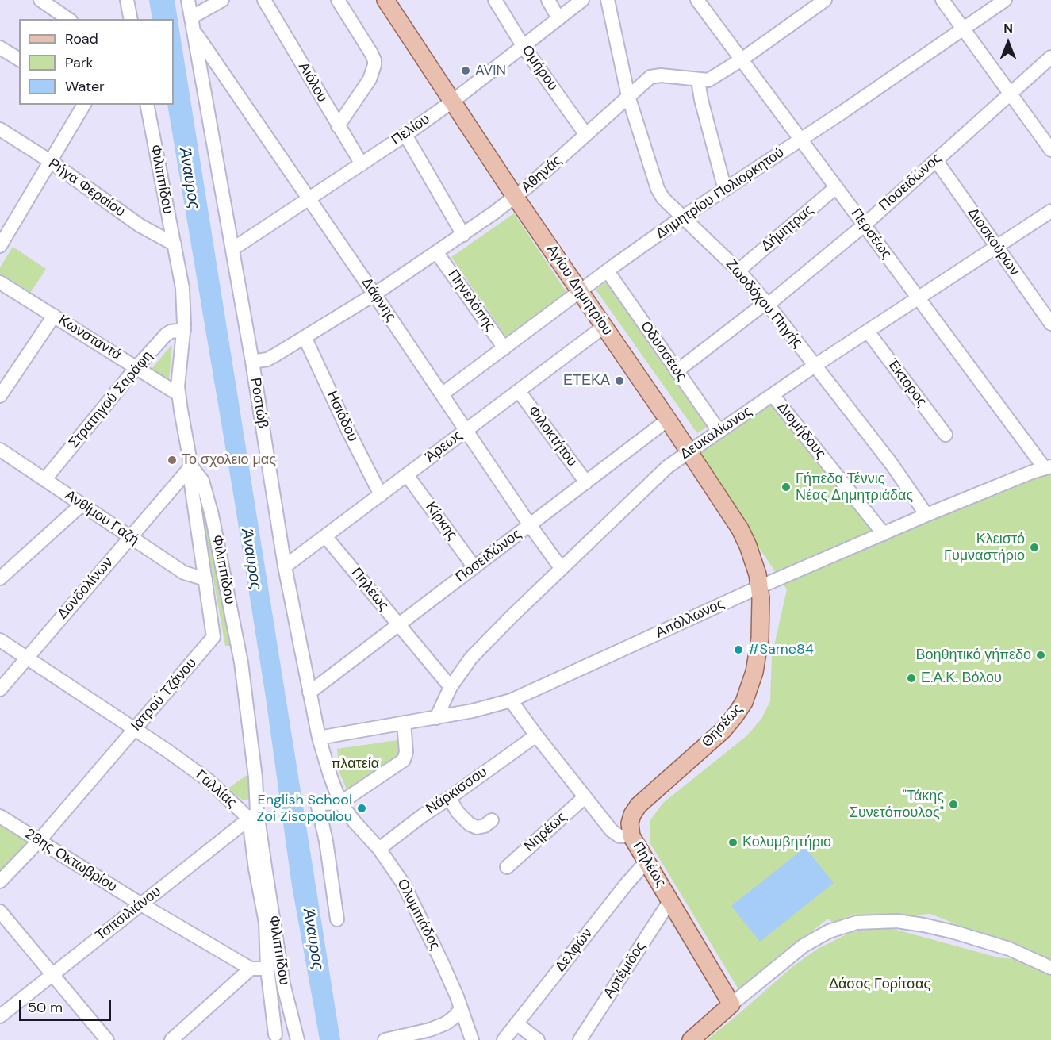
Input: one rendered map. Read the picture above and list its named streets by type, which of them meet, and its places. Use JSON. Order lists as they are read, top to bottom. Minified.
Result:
{"streets":{"main road":["Αγίου Δημητρίου","Πηλέως","Θησέως"],"street":["Ομήρου","Αιόλου","Πελίου","Αθηνάς","Φιλιππίδου","Ποσειδώνος","Ρήγα Φεραίου","Δημητρίου Πολιορκητού","Δήμητρας","Περσέως","Διοσκούρων","Δάφνης","Πηνελόπης","Ζωοδόχου Πηγής","Κωνσταντά","Οδυσσέως","Έκτορος","Στρατηγού Σαράφη","Ροστώβ","Ησιόδου","Διομήδους","Δευκαλίωνος","Φιλοκτήτου","Άρεως","Ανθίμου Γαζή","Κίρκης","Δονδολίνων","Απόλλωνος","Ιατρού Τζάνου","Γαλλίας","Νάρκισσου","Νηρέως","28ης Οκτωβρίου","Τσιτσιλιάνου","Ολυμπιάδος","Δελφών","Αρτέμιδος"]},"crossings":[["Ομήρου","Πελίου"],["Ομήρου","Αθηνάς"],["Αιόλου","Πελίου"],["Πελίου","Αγίου Δημητρίου"],["Πελίου","Δάφνης"],["Πελίου","Ροστώβ"],["Αθηνάς","Περσέως"],["Αθηνάς","Αγίου Δημητρίου"],["Αθηνάς","Δάφνης"],["Αθηνάς","Πηνελόπης"],["Αθηνάς","Ζωοδόχου Πηγής"],["Αθηνάς","Ροστώβ"],["Αθηνάς","Ησιόδου"],["Φιλιππίδου","Ρήγα Φεραίου"],["Φιλιππίδου","Κωνσταντά"],["Φιλιππίδου","Στρατηγού Σαράφη"],["Φιλιππίδου","Δονδολίνων"],["Φιλιππίδου","Ιατρού Τζάνου"],["Φιλιππίδου","Γαλλίας"],["Φιλιππίδου","Τσιτσιλιάνου"],["Ποσειδώνος","Περσέως"],["Ποσειδώνος","Διοσκούρων"],["Ποσειδώνος","Αγίου Δημητρίου"],["Ποσειδώνος","Δάφνης"],["Ποσειδώνος","Ζωοδόχου Πηγής"],["Ποσειδώνος","Οδυσσέως"],["Ποσειδώνος","Ροστώβ"],["Ποσειδώνος","Φιλοκτήτου"],["Ποσειδώνος","Κίρκης"],["Ποσειδώνος","Πηλέως"],["Δημητρίου Πολιορκητού","Περσέως"],["Δημητρίου Πολιορκητού","Αγίου Δημητρίου"],["Δημητρίου Πολιορκητού","Δάφνης"],["Δημητρίου Πολιορκητού","Πηνελόπης"],["Δημητρίου Πολιορκητού","Ζωοδόχου Πηγής"],["Δημητρίου Πολιορκητού","Οδυσσέως"],["Δήμητρας","Περσέως"],["Δήμητρας","Ζωοδόχου Πηγής"],["Περσέως","Δευκαλίωνος"],["Περσέως","Απόλλωνος"],["Διοσκούρων","Δευκαλίωνος"],["Αγίου Δημητρίου","Δευκαλίωνος"],["Αγίου Δημητρίου","Άρεως"],["Αγίου Δημητρίου","Απόλλωνος"],["Αγίου Δημητρίου","Θησέως"],["Δάφνης","Ροστώβ"],["Δάφνης","Δευκαλίωνος"],["Δάφνης","Άρεως"],["Ζωοδόχου Πηγής","Δευκαλίωνος"],["Ζωοδόχου Πηγής","Απόλλωνος"],["Κωνσταντά","Στρατηγού Σαράφη"],["Οδυσσέως","Δευκαλίωνος"],["Έκτορος","Δευκαλίωνος"],["Στρατηγού Σαράφη","Ανθίμου Γαζή"],["Ροστώβ","Άρεως"],["Ροστώβ","Απόλλωνος"],["Ροστώβ","Ολυμπιάδος"],["Ησιόδου","Άρεως"],["Διομήδους","Δευκαλίωνος"],["Διομήδους","Απόλλωνος"],["Δευκαλίωνος","Πηλέως"],["Δευκαλίωνος","Απόλλωνος"],["Φιλοκτήτου","Άρεως"],["Άρεως","Κίρκης"],["Άρεως","Πηλέως"],["Ανθίμου Γαζή","Δονδολίνων"],["Ανθίμου Γαζή","Ιατρού Τζάνου"],["Δονδολίνων","Ιατρού Τζάνου"],["Δονδολίνων","Γαλλίας"],["Πηλέως","Απόλλωνος"],["Πηλέως","Θησέως"],["Πηλέως","Νάρκισσου"],["Πηλέως","Νηρέως"],["Πηλέως","Δελφών"],["Πηλέως","Αρτέμιδος"],["Απόλλωνος","Θησέως"],["Ιατρού Τζάνου","Γαλλίας"],["Ιατρού Τζάνου","28ης Οκτωβρίου"],["Γαλλίας","Τσιτσιλιάνου"],["Νάρκισσου","Ολυμπιάδος"],["28ης Οκτωβρίου","Τσιτσιλιάνου"]],"water":["Άναυρος"],"parks":["πλατεία","Δάσος Γορίτσας"],"places":["AVIN","ΕΤΕΚΑ","Το σχολειο μας","Γήπεδα Τέννις Νέας Δημητριάδας","Κλειστό Γυμναστήριο","#Same84","Βοηθητικό γήπεδο","Ε.Α.Κ. Βόλου","\"Τάκης Συνετόπουλος\"","English School Zoi Zisopoulou","Κολυμβητήριο"],"legend":["Road","Park","Water"],"scale_bar":"50 m","north":"top"}
